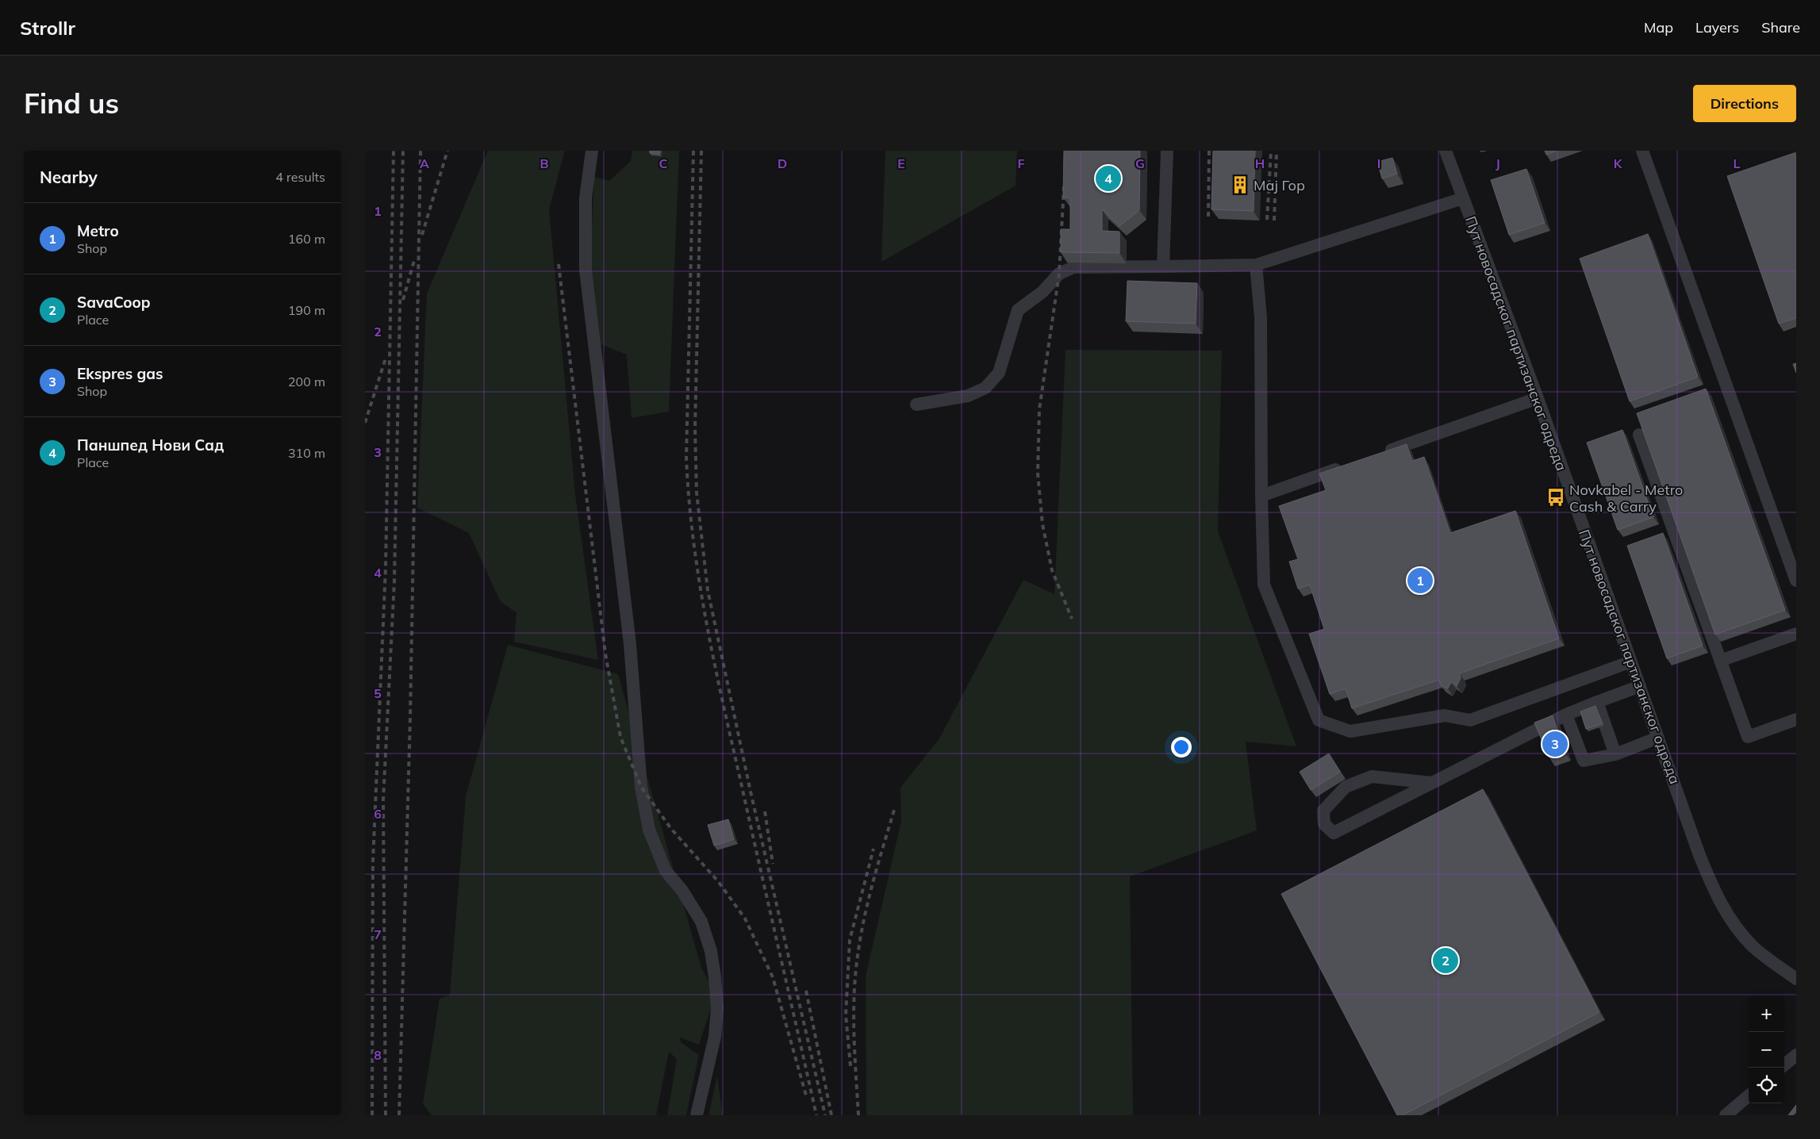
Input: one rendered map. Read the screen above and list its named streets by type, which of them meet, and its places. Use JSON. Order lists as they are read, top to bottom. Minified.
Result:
{"streets":{"street":["Пут новосадског партизанског одреда"]},"places":{"building":["Мај Гор"],"bus stop":["Novkabel - Metro Cash & Carry"]},"page":{"header":"Strollr","nav":["Map","Layers","Share"],"buttons":"Directions","title":"Find us","heading":["Nearby","4 results"],"pins":["4","1","3","2"],"list":[{"mark":"1","name":"Metro","note":"Shop","value":"160 m"},{"mark":"2","name":"SavaCoop","note":"Place","value":"190 m"},{"mark":"3","name":"Ekspres gas","note":"Shop","value":"200 m"},{"mark":"4","name":"Паншпед Нови Сад","note":"Place","value":"310 m"}],"map_buttons":["+","−"]},"grid":{"columns":["A","B","C","D","E","F","G","H","I","J","K","L"],"rows":["1","2","3","4","5","6","7","8"]}}
